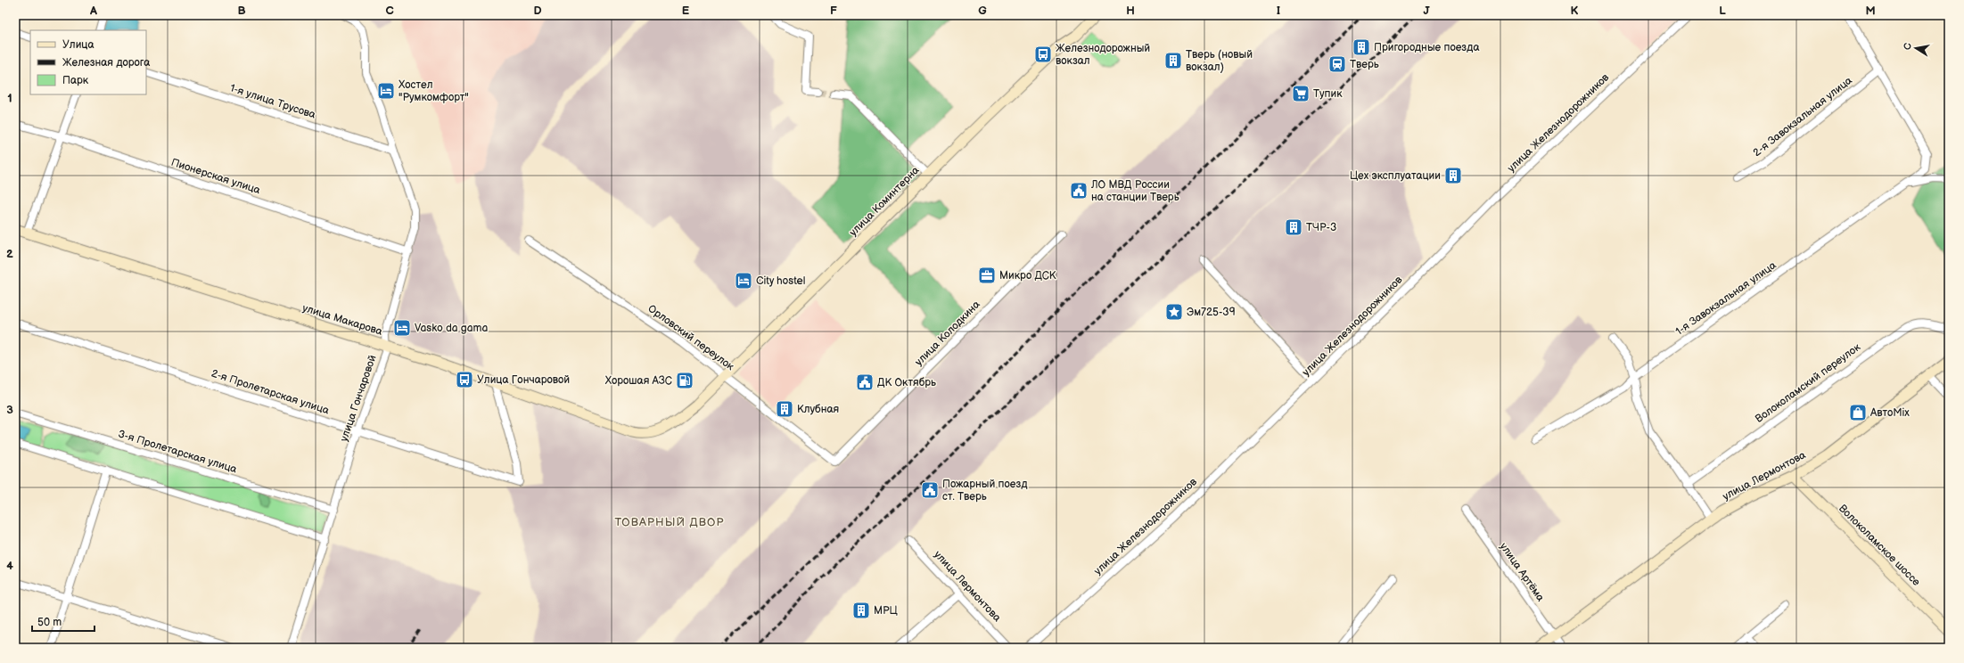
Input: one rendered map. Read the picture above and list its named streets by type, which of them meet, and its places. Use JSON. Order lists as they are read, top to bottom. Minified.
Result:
{"streets":{"main road":["улица Коминтерна","улица Макарова","улица Лермонтова","Волоколамское шоссе"],"street":["1-я улица Трусова","2-я Завокзальная улица","улица Железнодорожников","Пионерская улица","1-я Завокзальная улица","улица Колодкина","Орловский переулок","Волоколамский переулок","2-я Пролетарская улица","улица Гончаровой","3-я Пролетарская улица","улица Артёма"]},"crossings":[["1-я улица Трусова","улица Гончаровой"],["2-я Завокзальная улица","1-я Завокзальная улица"],["Пионерская улица","улица Гончаровой"],["улица Коминтерна","улица Макарова"],["улица Коминтерна","Орловский переулок"],["улица Макарова","Орловский переулок"],["улица Макарова","2-я Пролетарская улица"],["улица Макарова","улица Гончаровой"],["улица Колодкина","Орловский переулок"],["2-я Пролетарская улица","улица Гончаровой"],["улица Гончаровой","3-я Пролетарская улица"],["улица Лермонтова","Волоколамское шоссе"],["улица Лермонтова","улица Артёма"]],"districts":["ТОВАРНЫЙ ДВОР"],"places":{"building":["Пригородные поезда","Тверь (новый вокзал)","Цех эксплуатации","ТЧР-3","Клубная","МРЦ"],"bus stop":["Железнодорожный вокзал","Улица Гончаровой"],"station":["Тверь"],"hotel":["Хостел \"Румкомфорт\"","City hostel","Vasko da gama"],"supermarket":["Тупик"],"public building":["ЛО МВД России на станции Тверь","ДК Октябрь","Пожарный поезд ст. Тверь"],"office":["Микро ДСК"],"place":["Эм725-39"],"fuel station":["Хорошая АЗС"],"shop":["АвтоMix"]},"legend":["Улица","Железная дорога","Парк"],"scale_bar":"50 m","north":"left","grid":{"columns":["A","B","C","D","E","F","G","H","I","J","K","L","M"],"rows":["1","2","3","4"]}}
